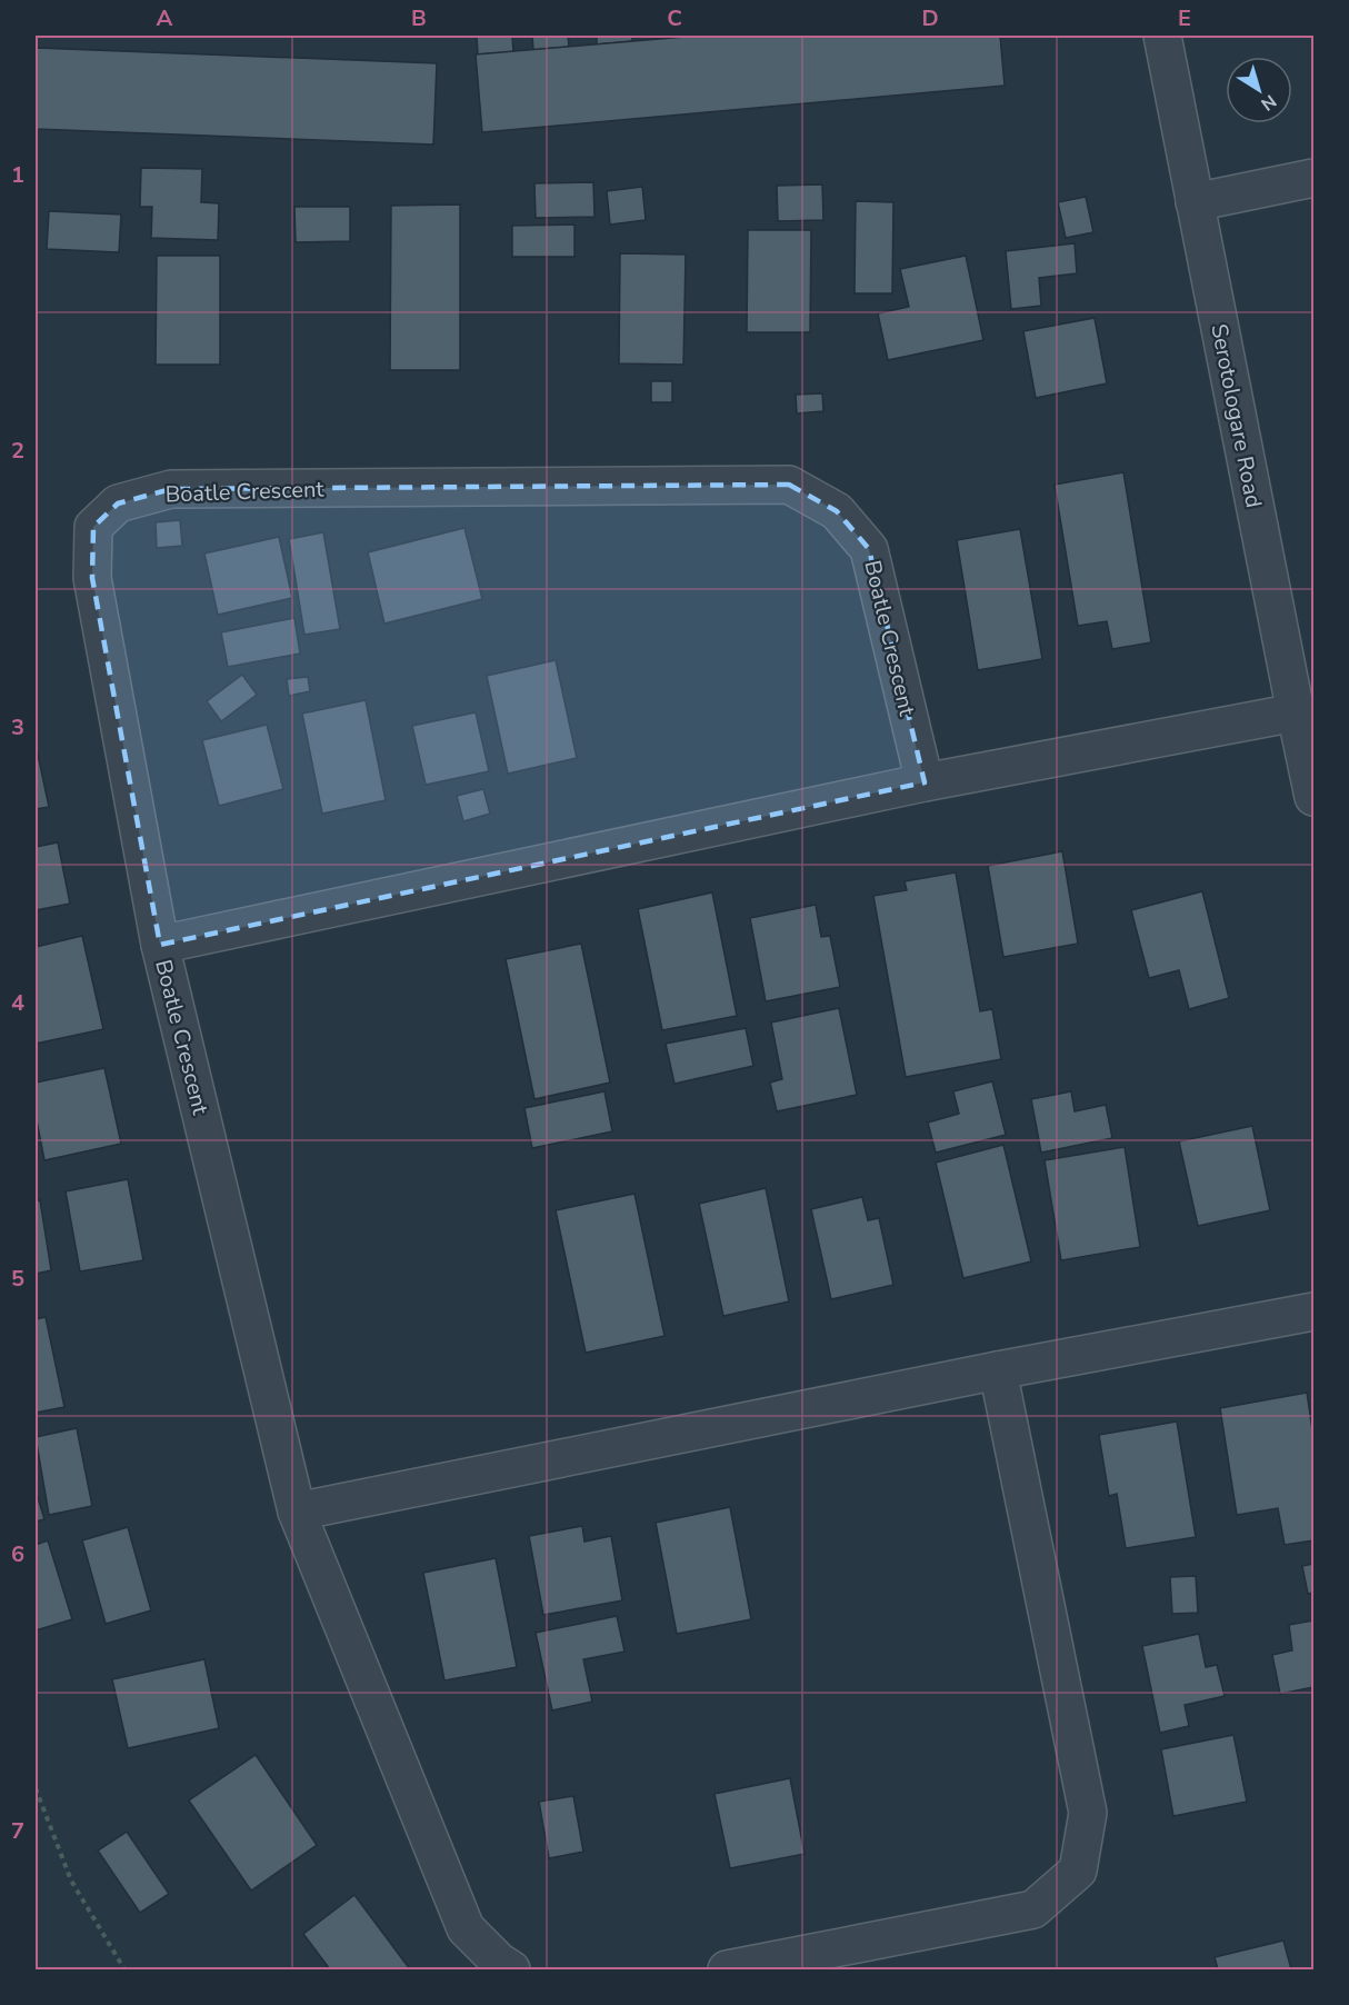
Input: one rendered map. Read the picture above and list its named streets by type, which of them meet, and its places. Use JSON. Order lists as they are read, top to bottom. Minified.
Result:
{"streets":{"street":["Serotologare Road","Boatle Crescent"]},"north":"bottom right","grid":{"columns":["A","B","C","D","E"],"rows":["1","2","3","4","5","6","7"]}}
